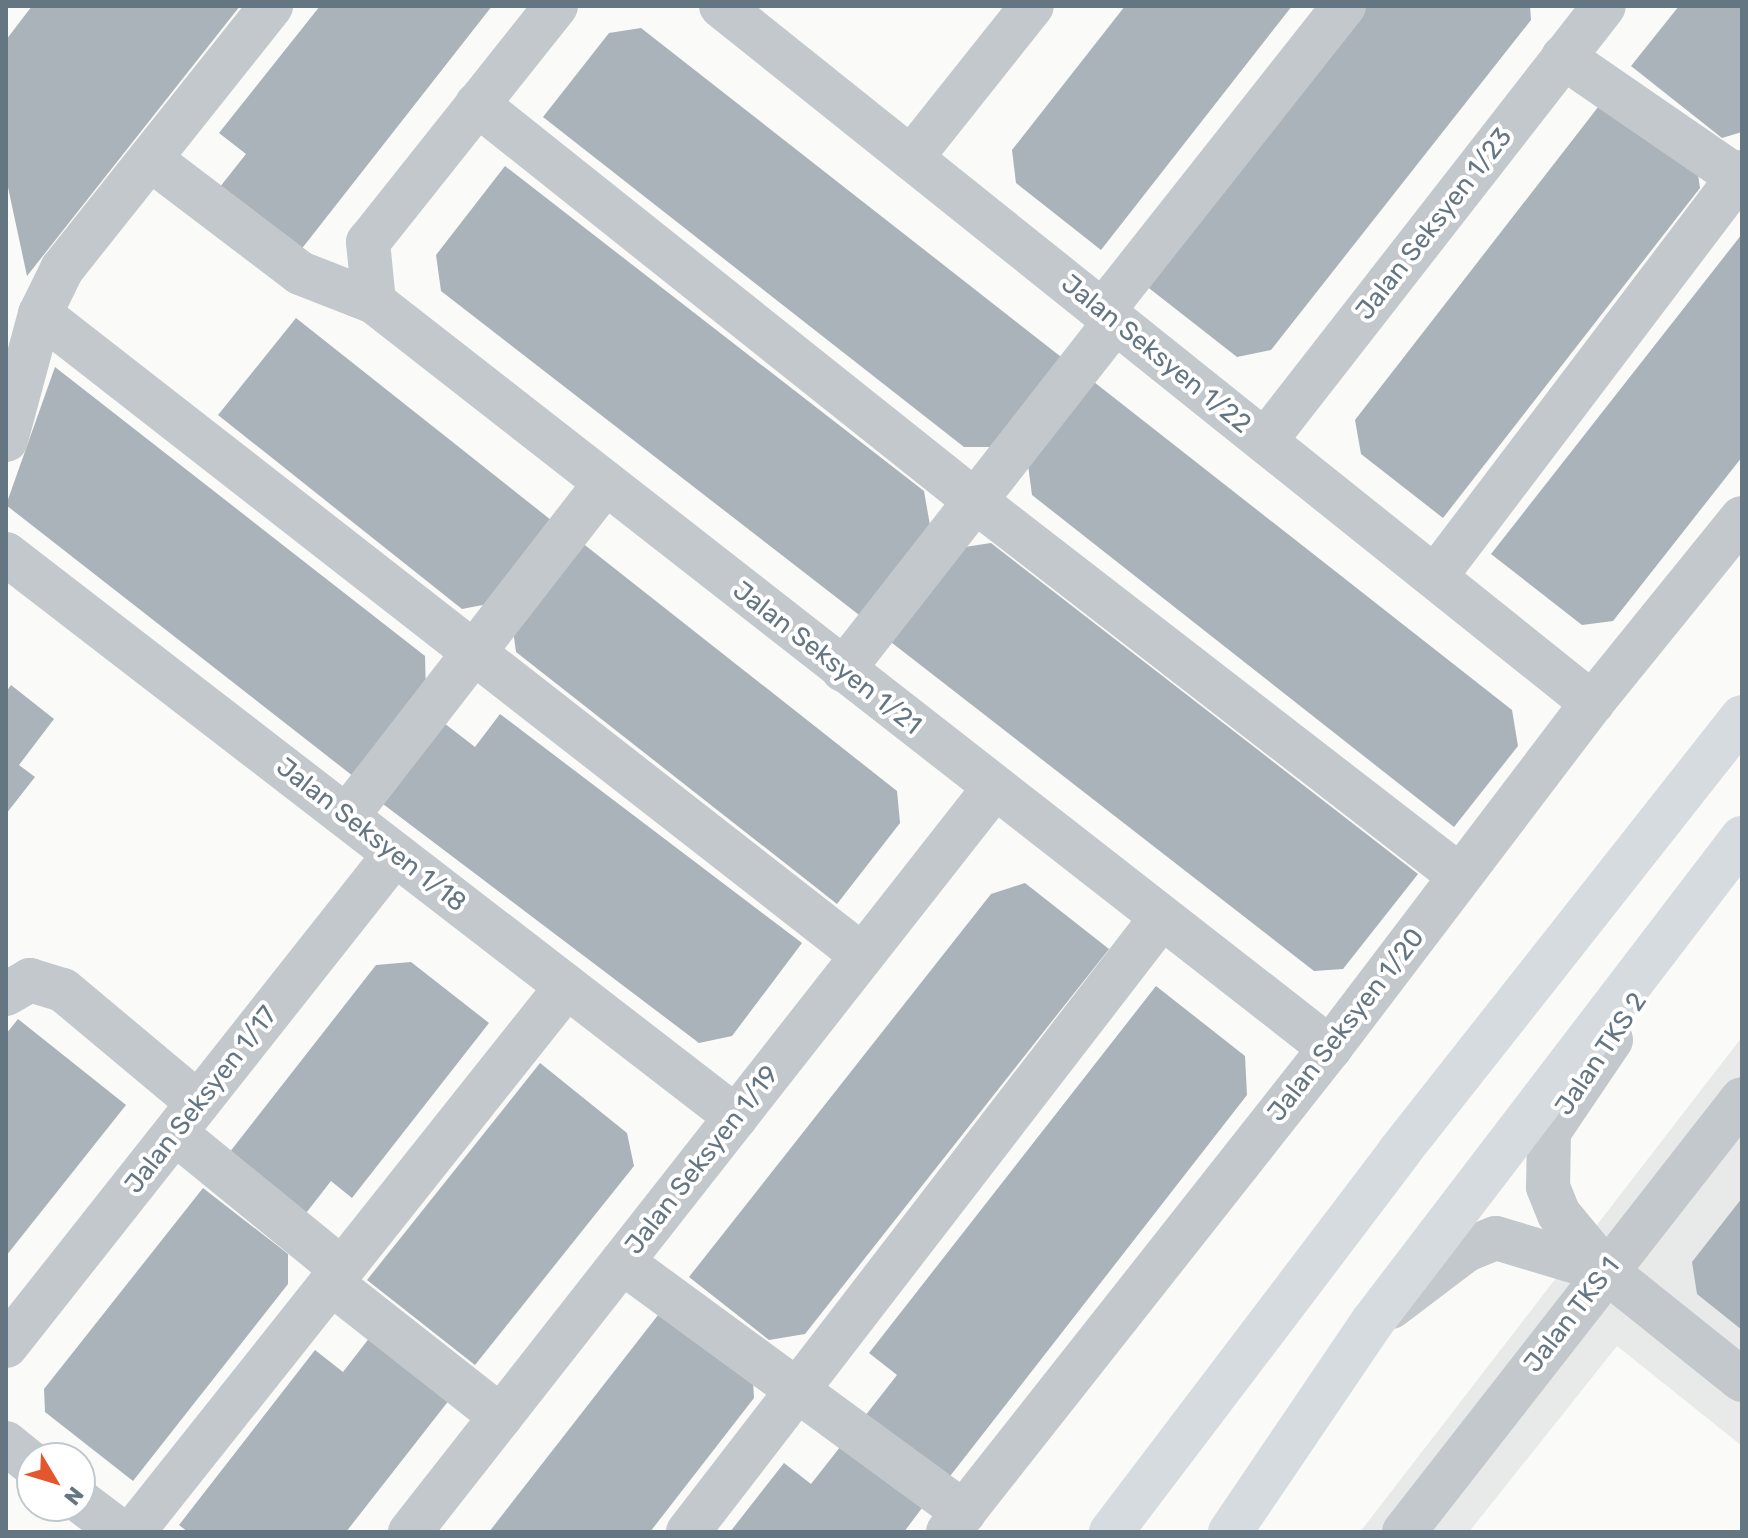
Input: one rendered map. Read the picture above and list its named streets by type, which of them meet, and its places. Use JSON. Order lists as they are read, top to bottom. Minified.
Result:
{"streets":{"street":["Jalan Seksyen 1/23","Jalan Seksyen 1/22","Jalan Seksyen 1/21","Jalan Seksyen 1/18","Jalan Seksyen 1/20","Jalan TKS 2","Jalan Seksyen 1/17","Jalan Seksyen 1/19","Jalan TKS 1"]},"crossings":[["Jalan Seksyen 1/23","Jalan Seksyen 1/22"],["Jalan Seksyen 1/22","Jalan Seksyen 1/20"],["Jalan Seksyen 1/21","Jalan Seksyen 1/20"],["Jalan Seksyen 1/21","Jalan Seksyen 1/19"],["Jalan Seksyen 1/18","Jalan Seksyen 1/17"],["Jalan Seksyen 1/18","Jalan Seksyen 1/19"],["Jalan TKS 2","Jalan TKS 1"]],"north":"bottom right"}
